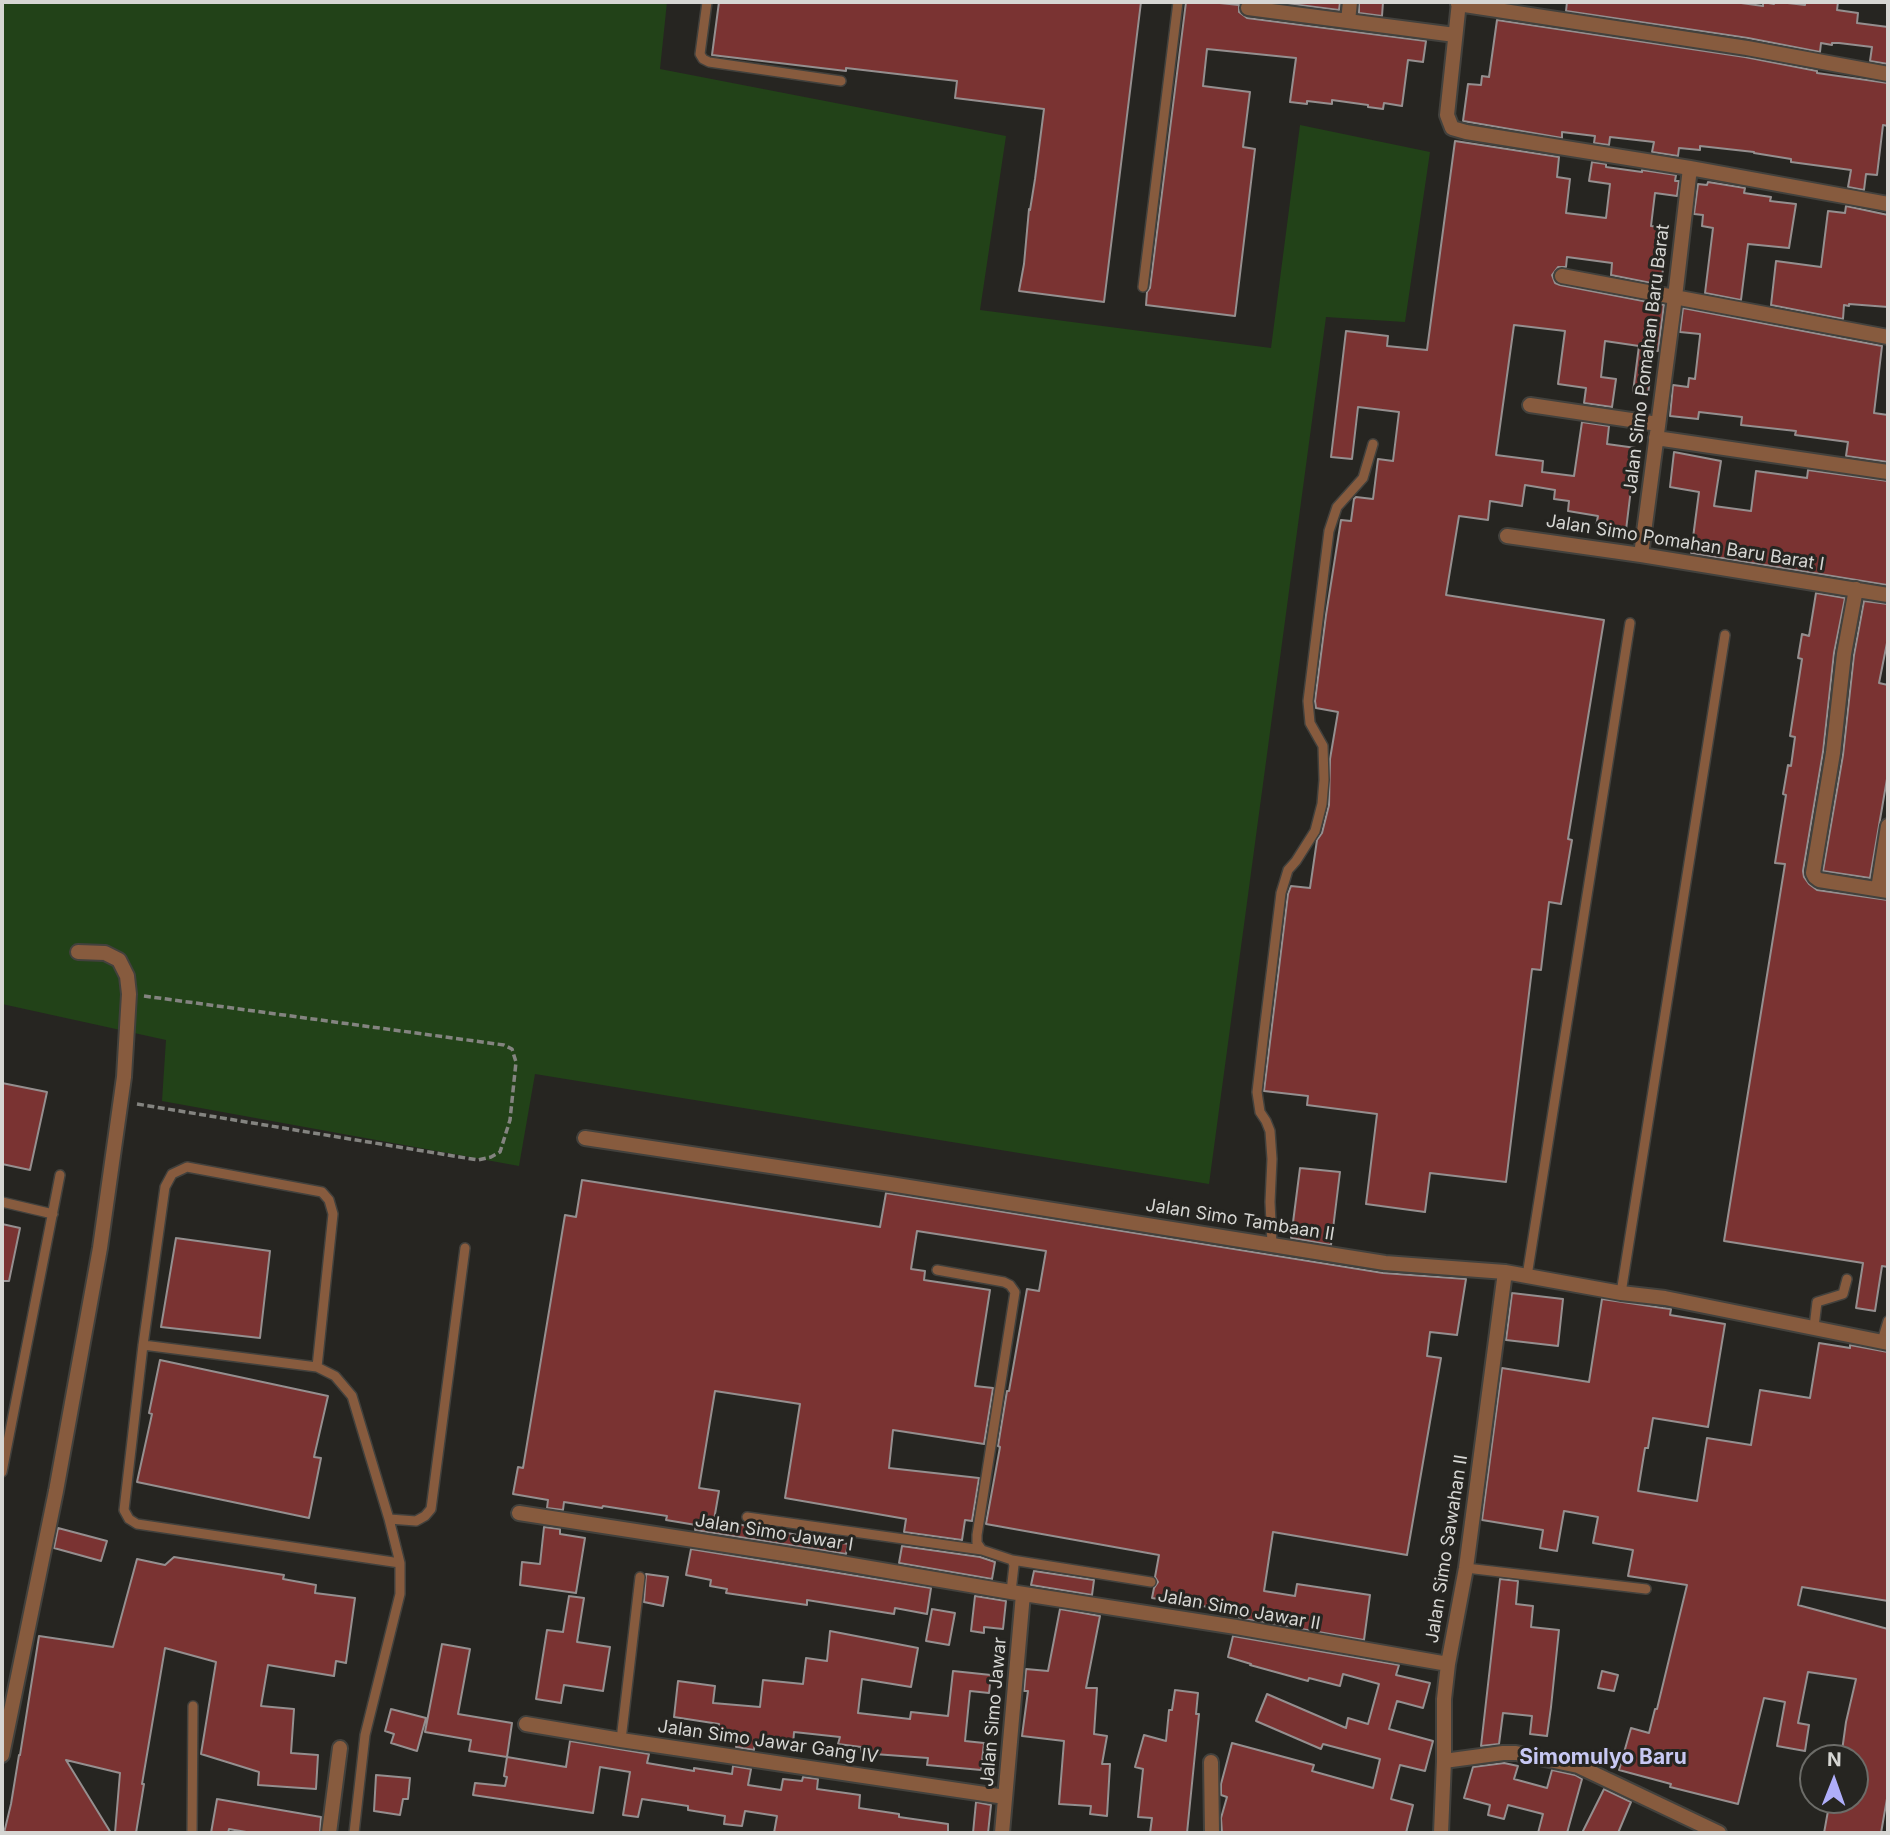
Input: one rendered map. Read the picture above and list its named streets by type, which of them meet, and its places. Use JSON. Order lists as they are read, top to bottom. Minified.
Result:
{"streets":{"street":["Jalan Simo Pomahan Baru Barat","Jalan Simo Pomahan Baru Barat I","Jalan Simo Tambaan II","Jalan Simo Jawar I","Jalan Simo Sawahan II","Jalan Simo Jawar II","Jalan Simo Jawar","Jalan Simo Jawar Gang IV"]},"crossings":[["Jalan Simo Pomahan Baru Barat","Jalan Simo Pomahan Baru Barat I"],["Jalan Simo Tambaan II","Jalan Simo Sawahan II"],["Jalan Simo Jawar I","Jalan Simo Jawar II"],["Jalan Simo Jawar I","Jalan Simo Jawar"],["Jalan Simo Sawahan II","Jalan Simo Jawar II"],["Jalan Simo Jawar II","Jalan Simo Jawar"],["Jalan Simo Jawar","Jalan Simo Jawar Gang IV"]],"districts":["Simomulyo Baru"],"north":"top"}
